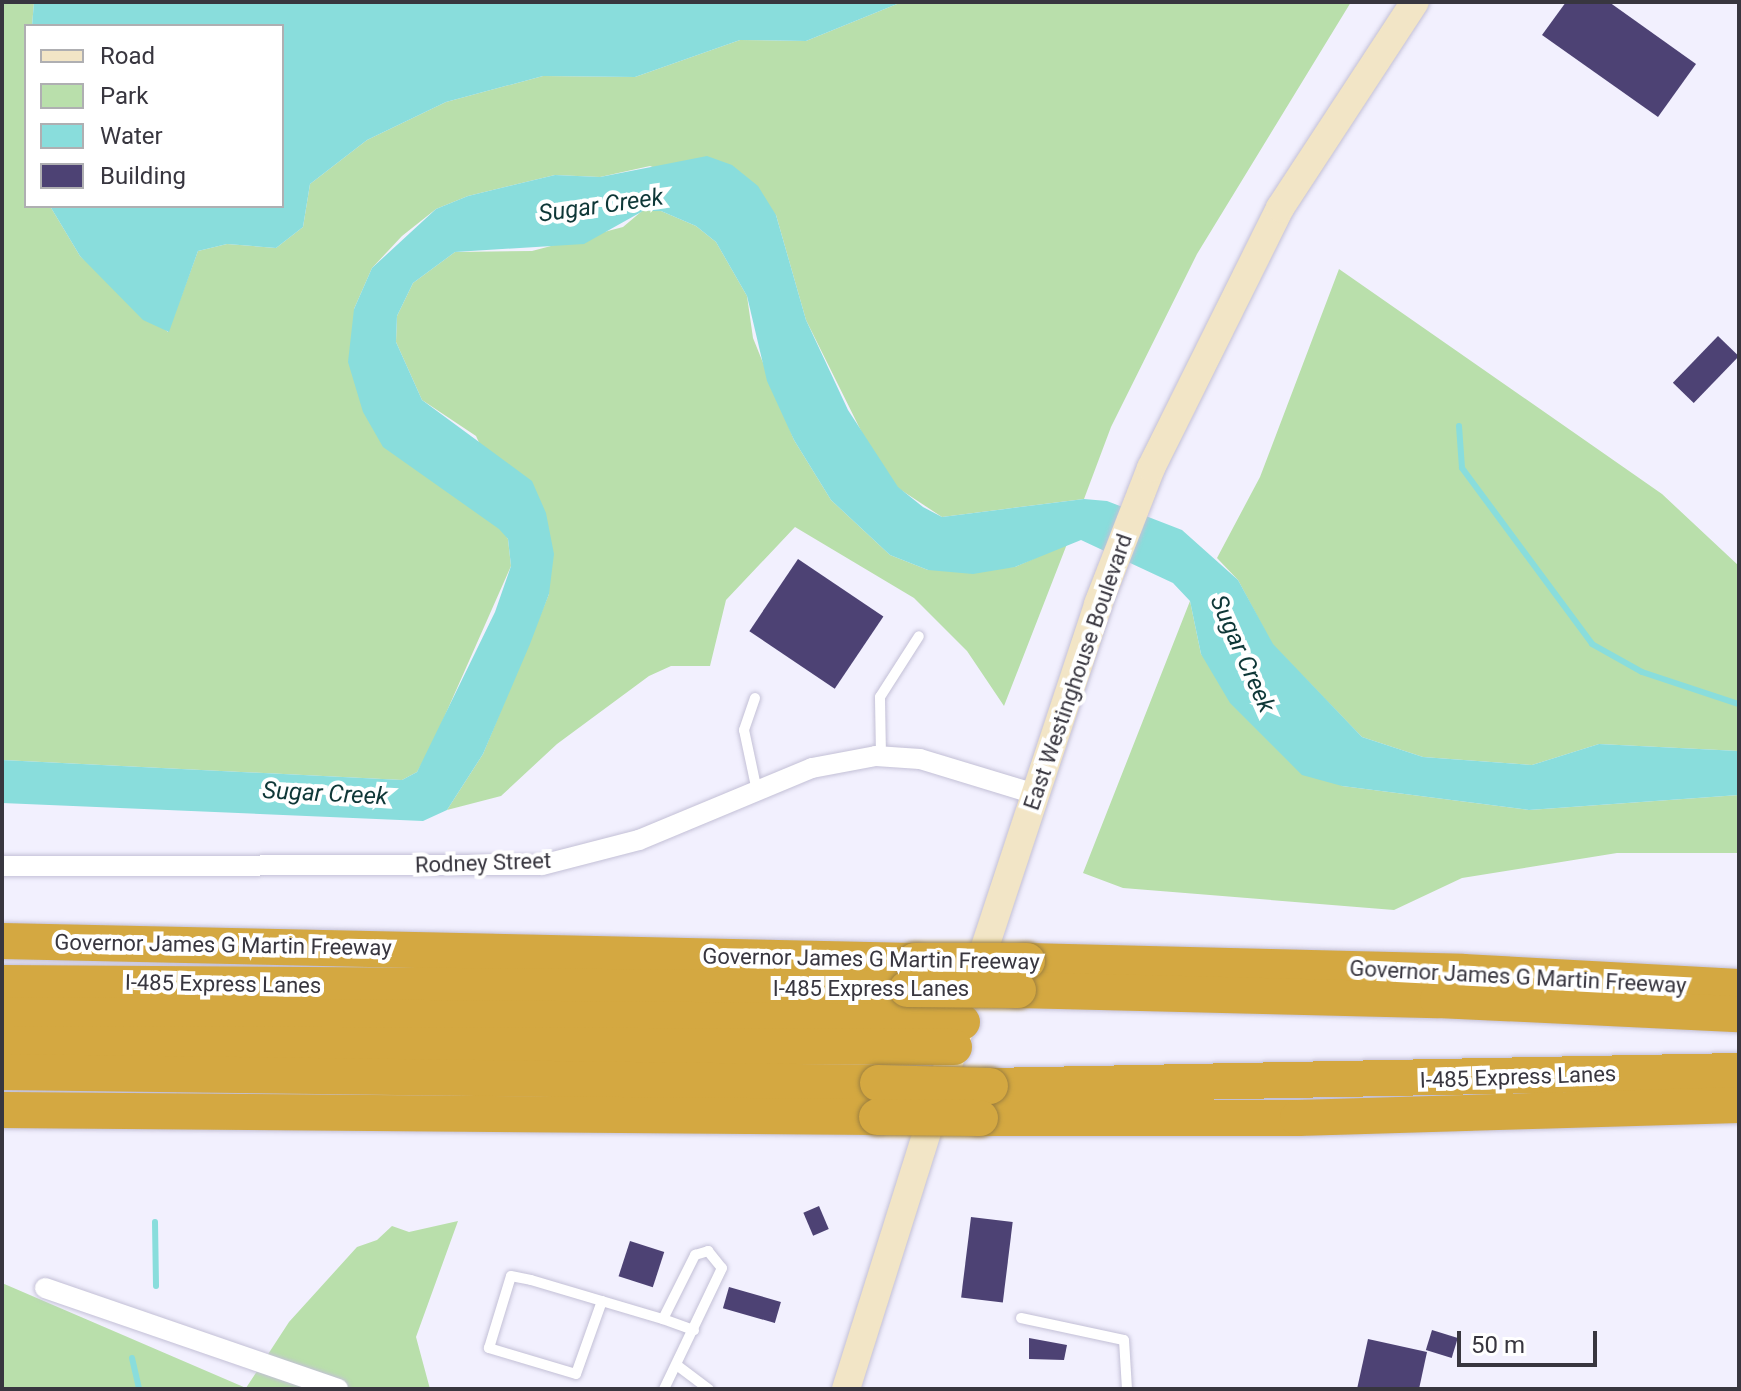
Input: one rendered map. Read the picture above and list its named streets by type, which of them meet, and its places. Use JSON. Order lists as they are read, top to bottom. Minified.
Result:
{"streets":{"highway":["Governor James G Martin Freeway","I-485 Express Lanes"],"main road":["East Westinghouse Boulevard"],"street":["Rodney Street"]},"crossings":[["East Westinghouse Boulevard","Rodney Street"],["Governor James G Martin Freeway","I-485 Express Lanes"]],"water":["Sugar Creek"],"legend":["Road","Park","Water","Building"],"scale_bar":"50 m"}
